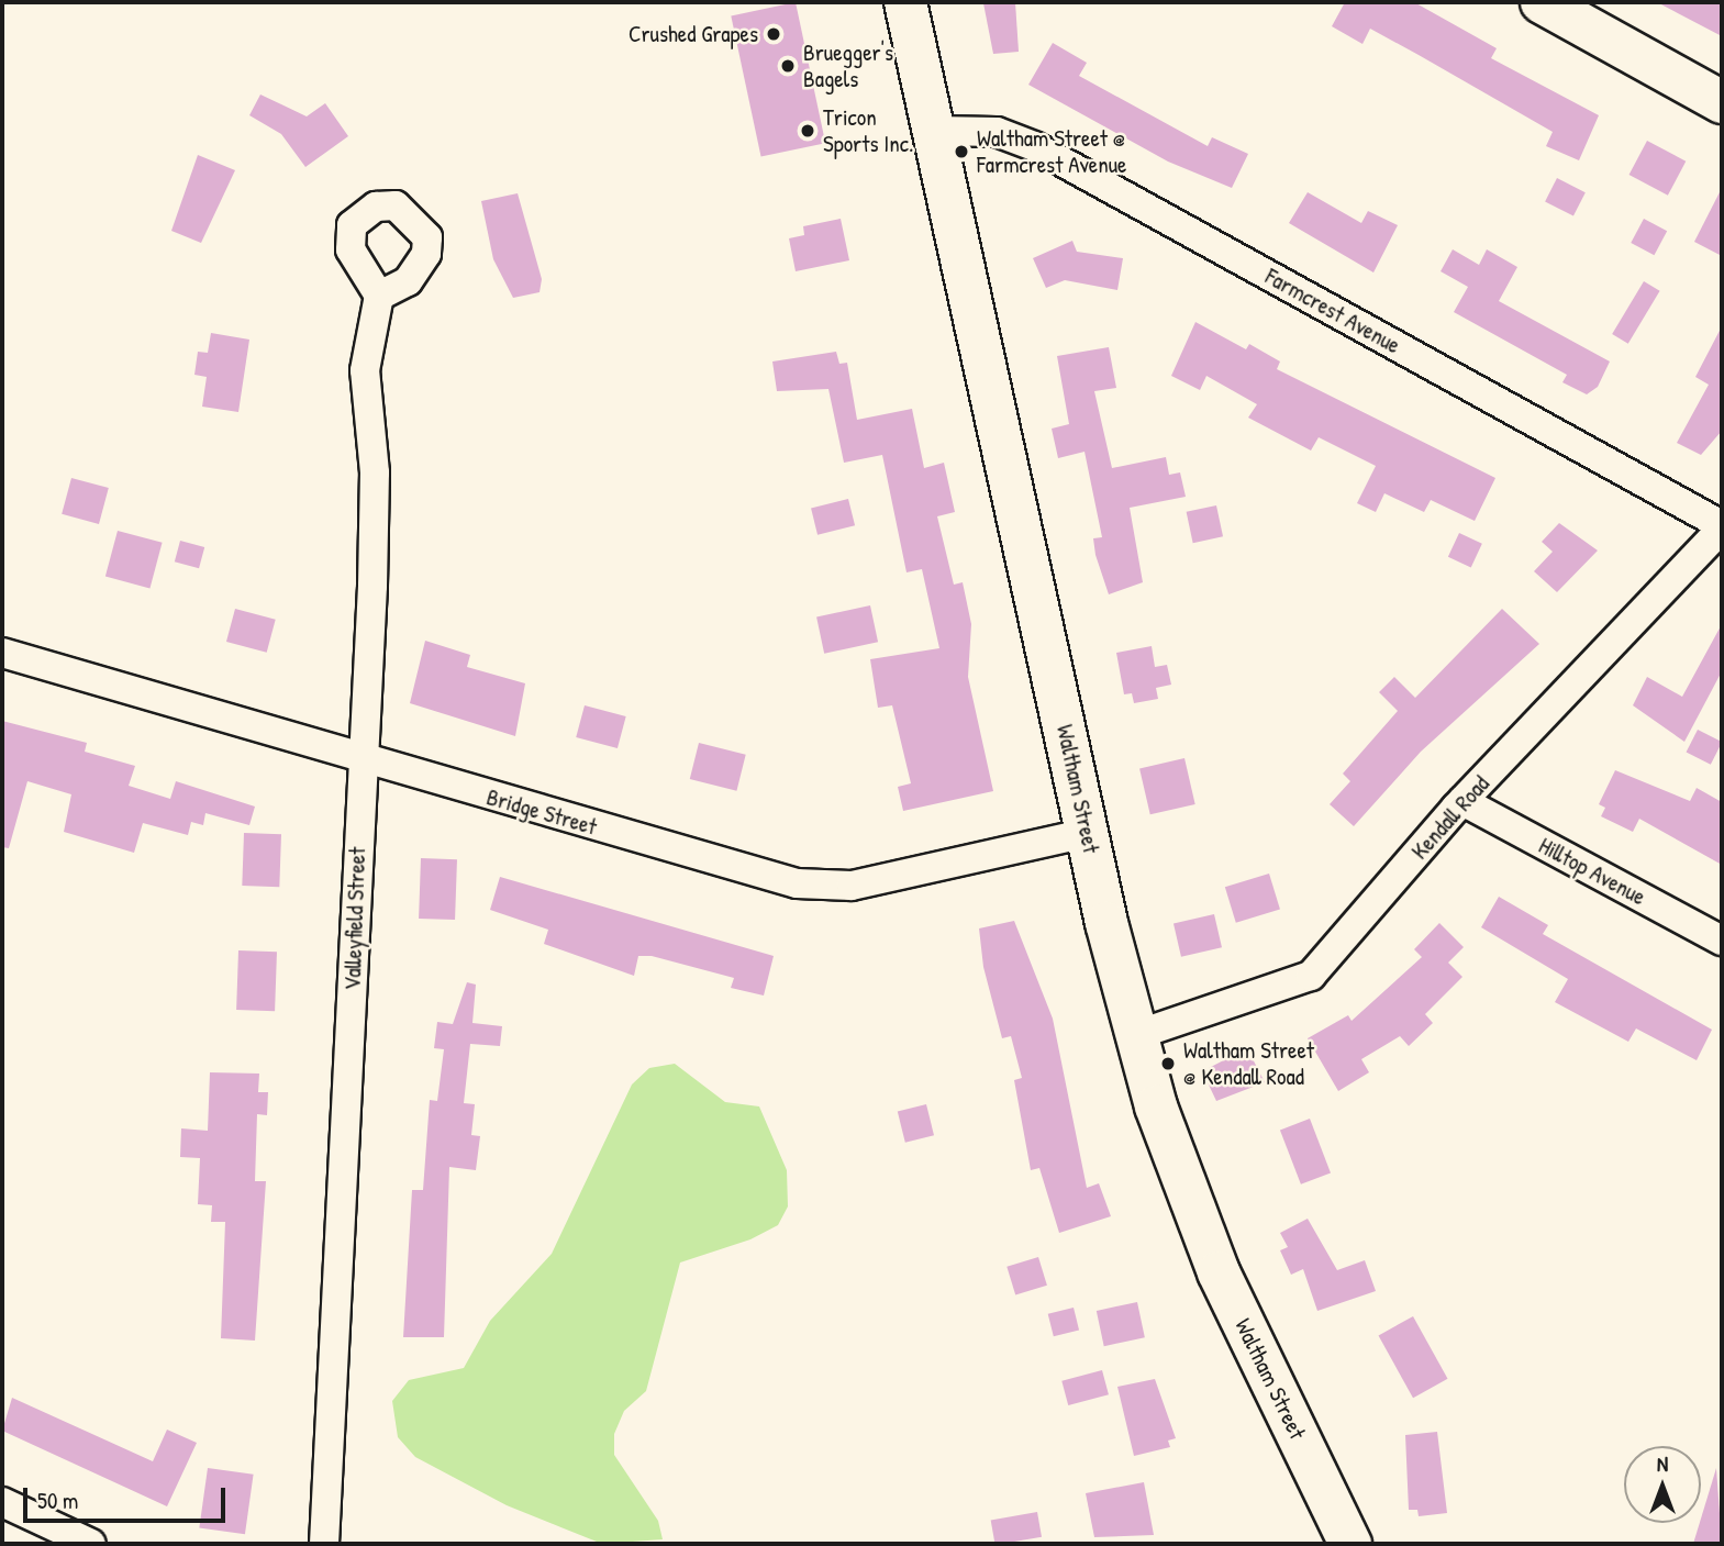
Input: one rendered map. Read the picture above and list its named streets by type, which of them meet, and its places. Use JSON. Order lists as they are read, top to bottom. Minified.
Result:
{"streets":{"main road":["Waltham Street"],"street":["Farmcrest Avenue","Bridge Street","Kendall Road","Hilltop Avenue","Valleyfield Street"]},"crossings":[["Farmcrest Avenue","Waltham Street"],["Farmcrest Avenue","Kendall Road"],["Waltham Street","Bridge Street"],["Waltham Street","Kendall Road"],["Bridge Street","Valleyfield Street"],["Kendall Road","Hilltop Avenue"]],"places":["Crushed Grapes","Bruegger's Bagels","Tricon Sports Inc.","Waltham Street @ Farmcrest Avenue","Waltham Street @ Kendall Road"],"scale_bar":"50 m","north":"top"}
